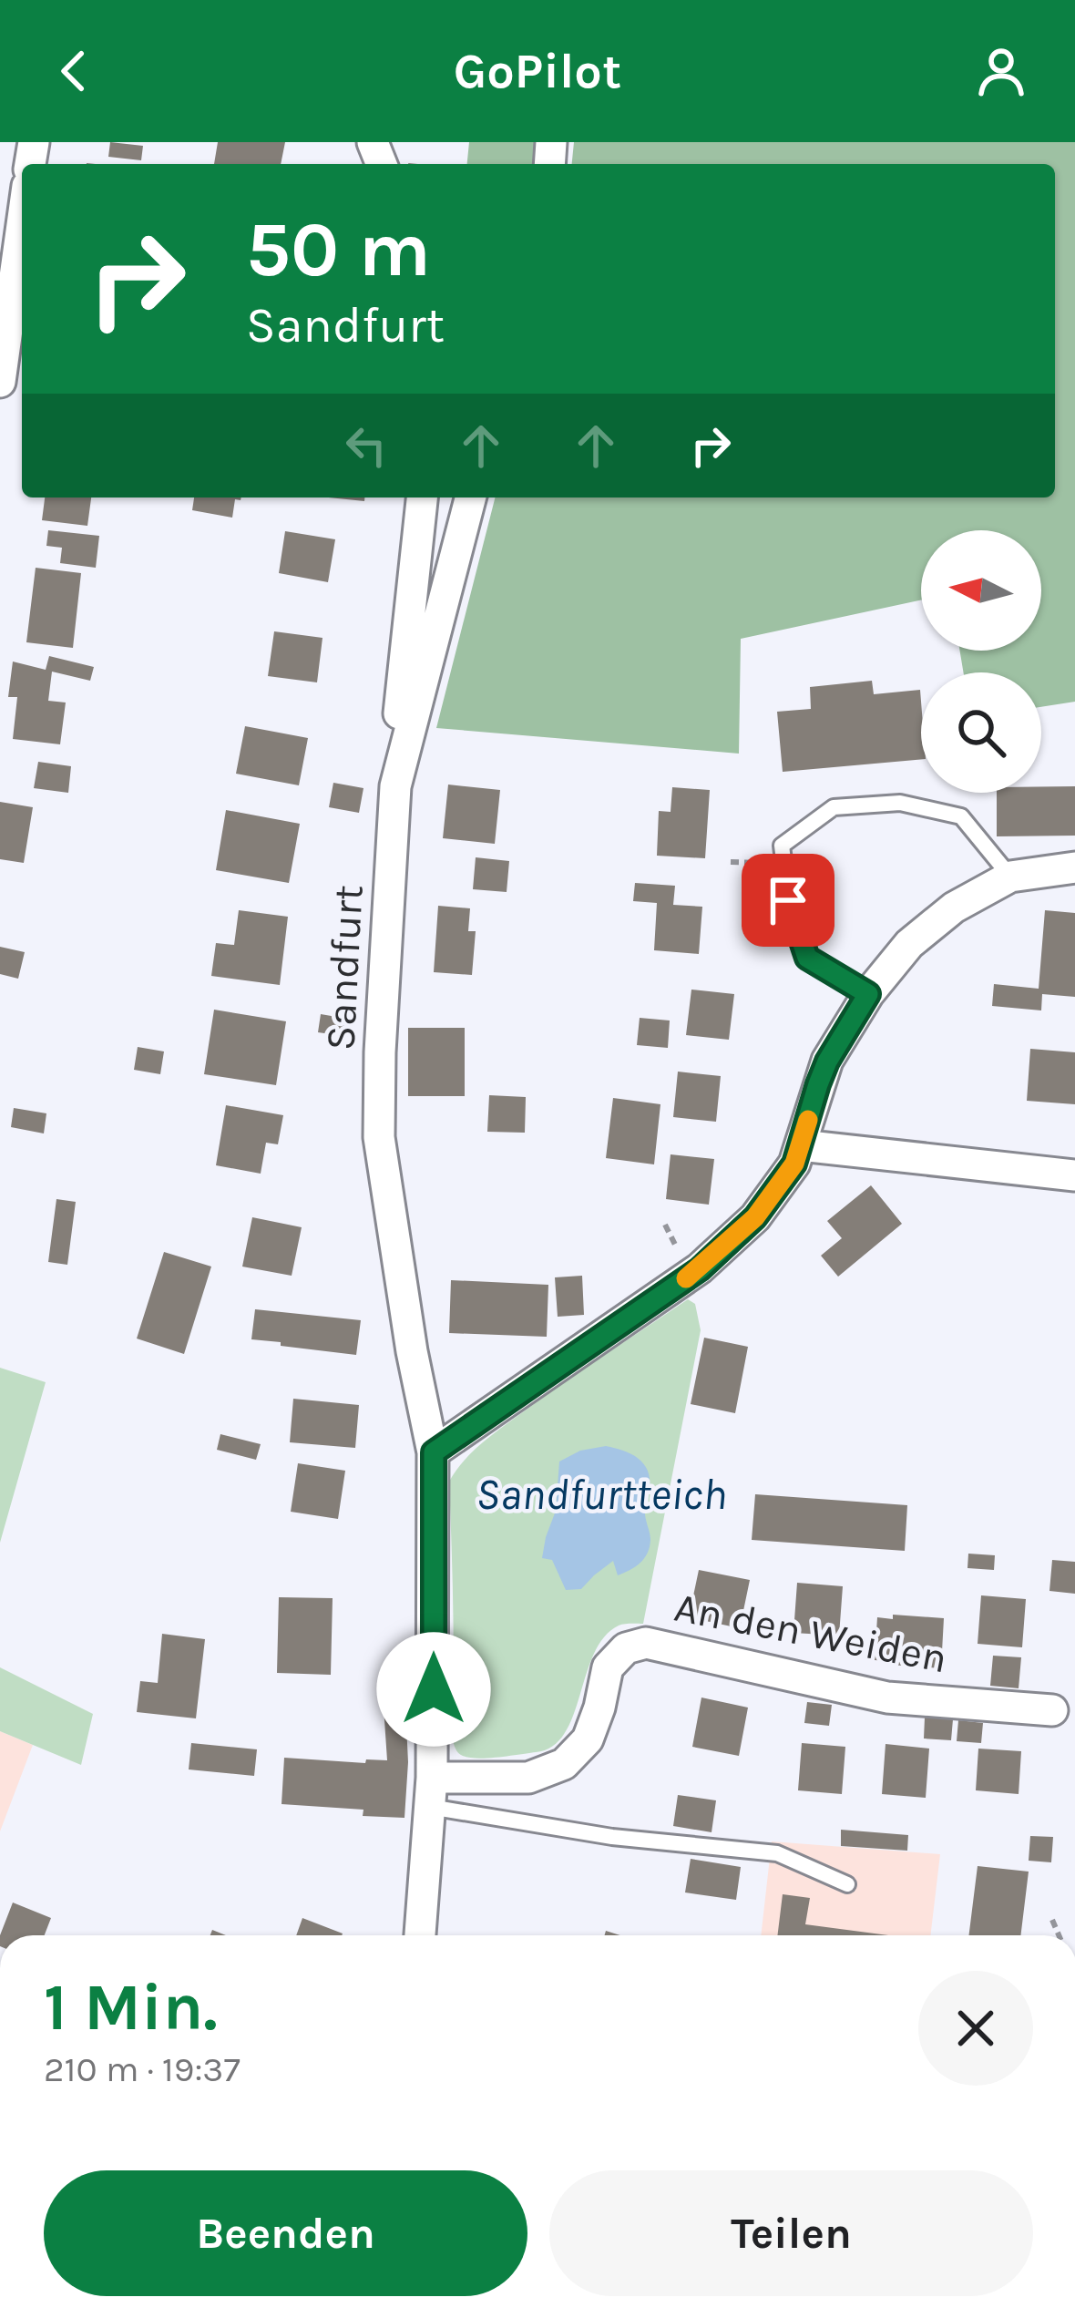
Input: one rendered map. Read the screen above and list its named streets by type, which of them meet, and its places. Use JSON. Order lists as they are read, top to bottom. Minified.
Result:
{"streets":{"street":["Sandfurt","An den Weiden"]},"crossings":[["Sandfurt","An den Weiden"]],"water":["Sandfurtteich"],"north":"left","page":{"header":"GoPilot","turn":["50 m","Sandfurt"],"heading":["1 Min.","210 m · 19:37"],"buttons":["Beenden","Teilen"]}}
